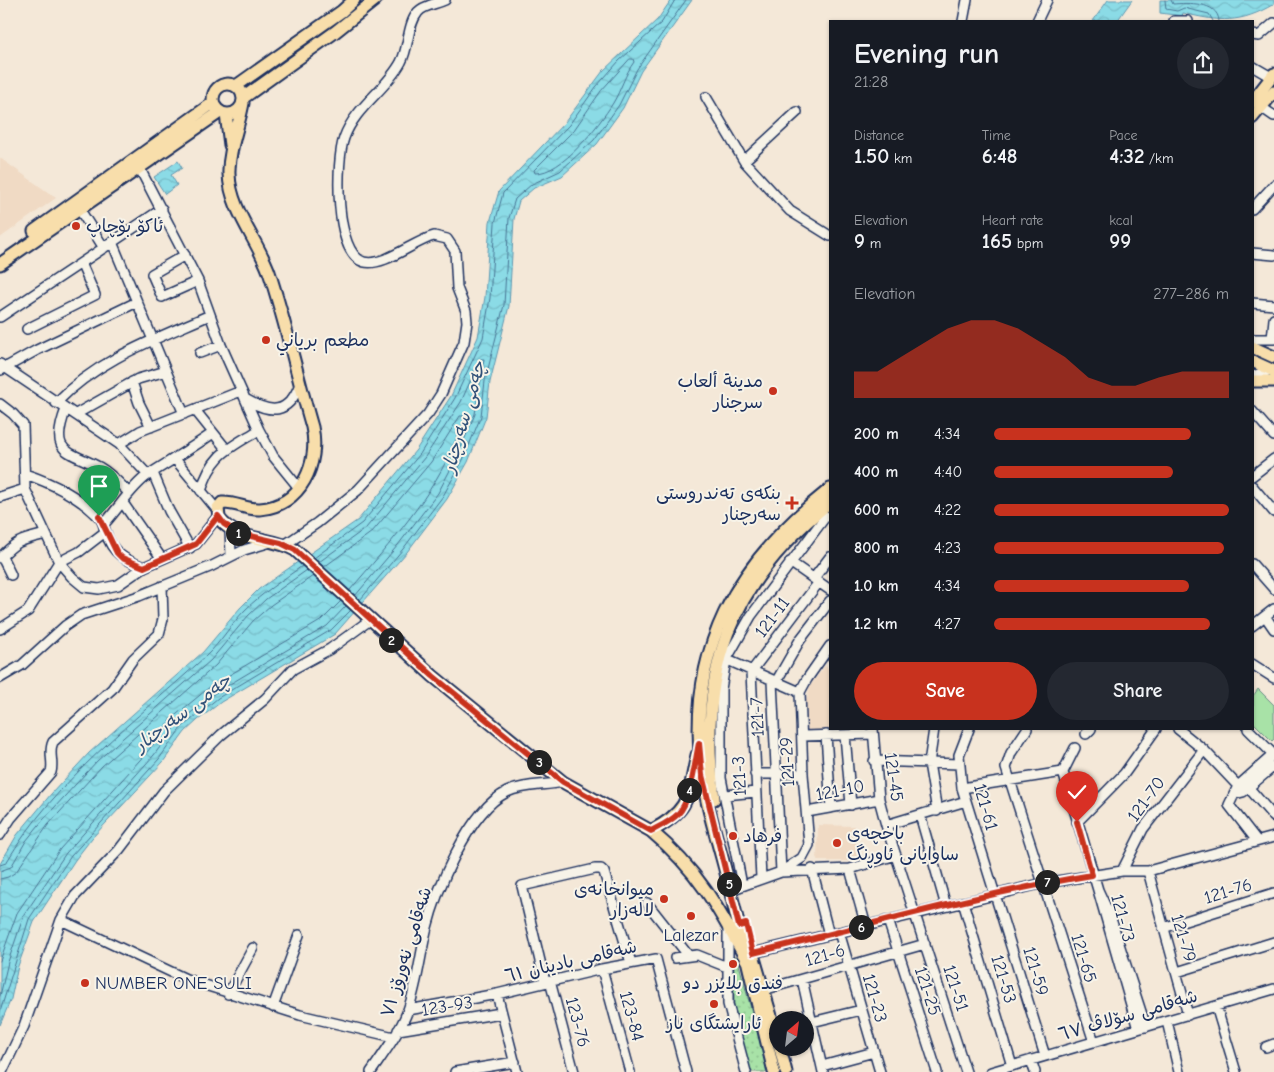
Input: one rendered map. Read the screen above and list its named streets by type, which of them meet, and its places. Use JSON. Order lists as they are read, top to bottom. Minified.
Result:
{"streets":{"street":["121-11","121-7","121-29","121-3","121-45","121-10","121-70","121-61","121-76","121-73","121-79","شەقامی نەورۆز ٧١","121-6","121-65","شەقامی بادینان ٦١","121-59","121-53","121-51","121-25","121-23","123-93","شەقامی سۆلاڤ ٦٧","123-84","123-76"]},"crossings":[["121-11","121-3"],["121-7","121-29"],["121-29","121-10"],["121-45","121-10"],["121-45","121-51"],["121-61","121-59"],["121-76","121-79"],["121-73","شەقامی سۆلاڤ ٦٧"],["121-79","شەقامی سۆلاڤ ٦٧"],["شەقامی نەورۆز ٧١","شەقامی بادینان ٦١"],["شەقامی نەورۆز ٧١","123-93"],["121-6","121-51"],["121-6","121-25"],["121-6","121-23"],["121-65","شەقامی سۆلاڤ ٦٧"],["شەقامی بادینان ٦١","123-84"],["شەقامی بادینان ٦١","123-76"],["121-59","شەقامی سۆلاڤ ٦٧"],["121-53","شەقامی سۆلاڤ ٦٧"]],"water":["چەمی سەرچنار"],"places":{"other":["ئاکۆ بۆچاپ","مطعم برياني","مدينة ألعاب سرجنار","فرهاد","باخچەی ساوایانی ئاوڕنگ","میوانخانەی لالەزار","Lalezar","فندق بلايزر دو","NUMBER ONE SULI","ئارایشتگای ناز"],"health":["بنکەی تەندروستی سەرچنار"]},"north":"top right","page":{"heading":["Evening run","21:28"],"stats":[["Distance","1.50 km"],["Time","6:48"],["Pace","4:32 /km"],["Elevation","9 m"],["Heart rate","165 bpm"],["kcal","99"]],"chart":["Elevation","277–286 m"],"list":[{"name":"200 m","note":"4:34"},{"name":"400 m","note":"4:40"},{"name":"600 m","note":"4:22"},{"name":"800 m","note":"4:23"},{"name":"1.0 km","note":"4:34"},{"name":"1.2 km","note":"4:27"}],"pins":["1","2","3","4","7","5","6"],"buttons":["Save","Share"]}}
